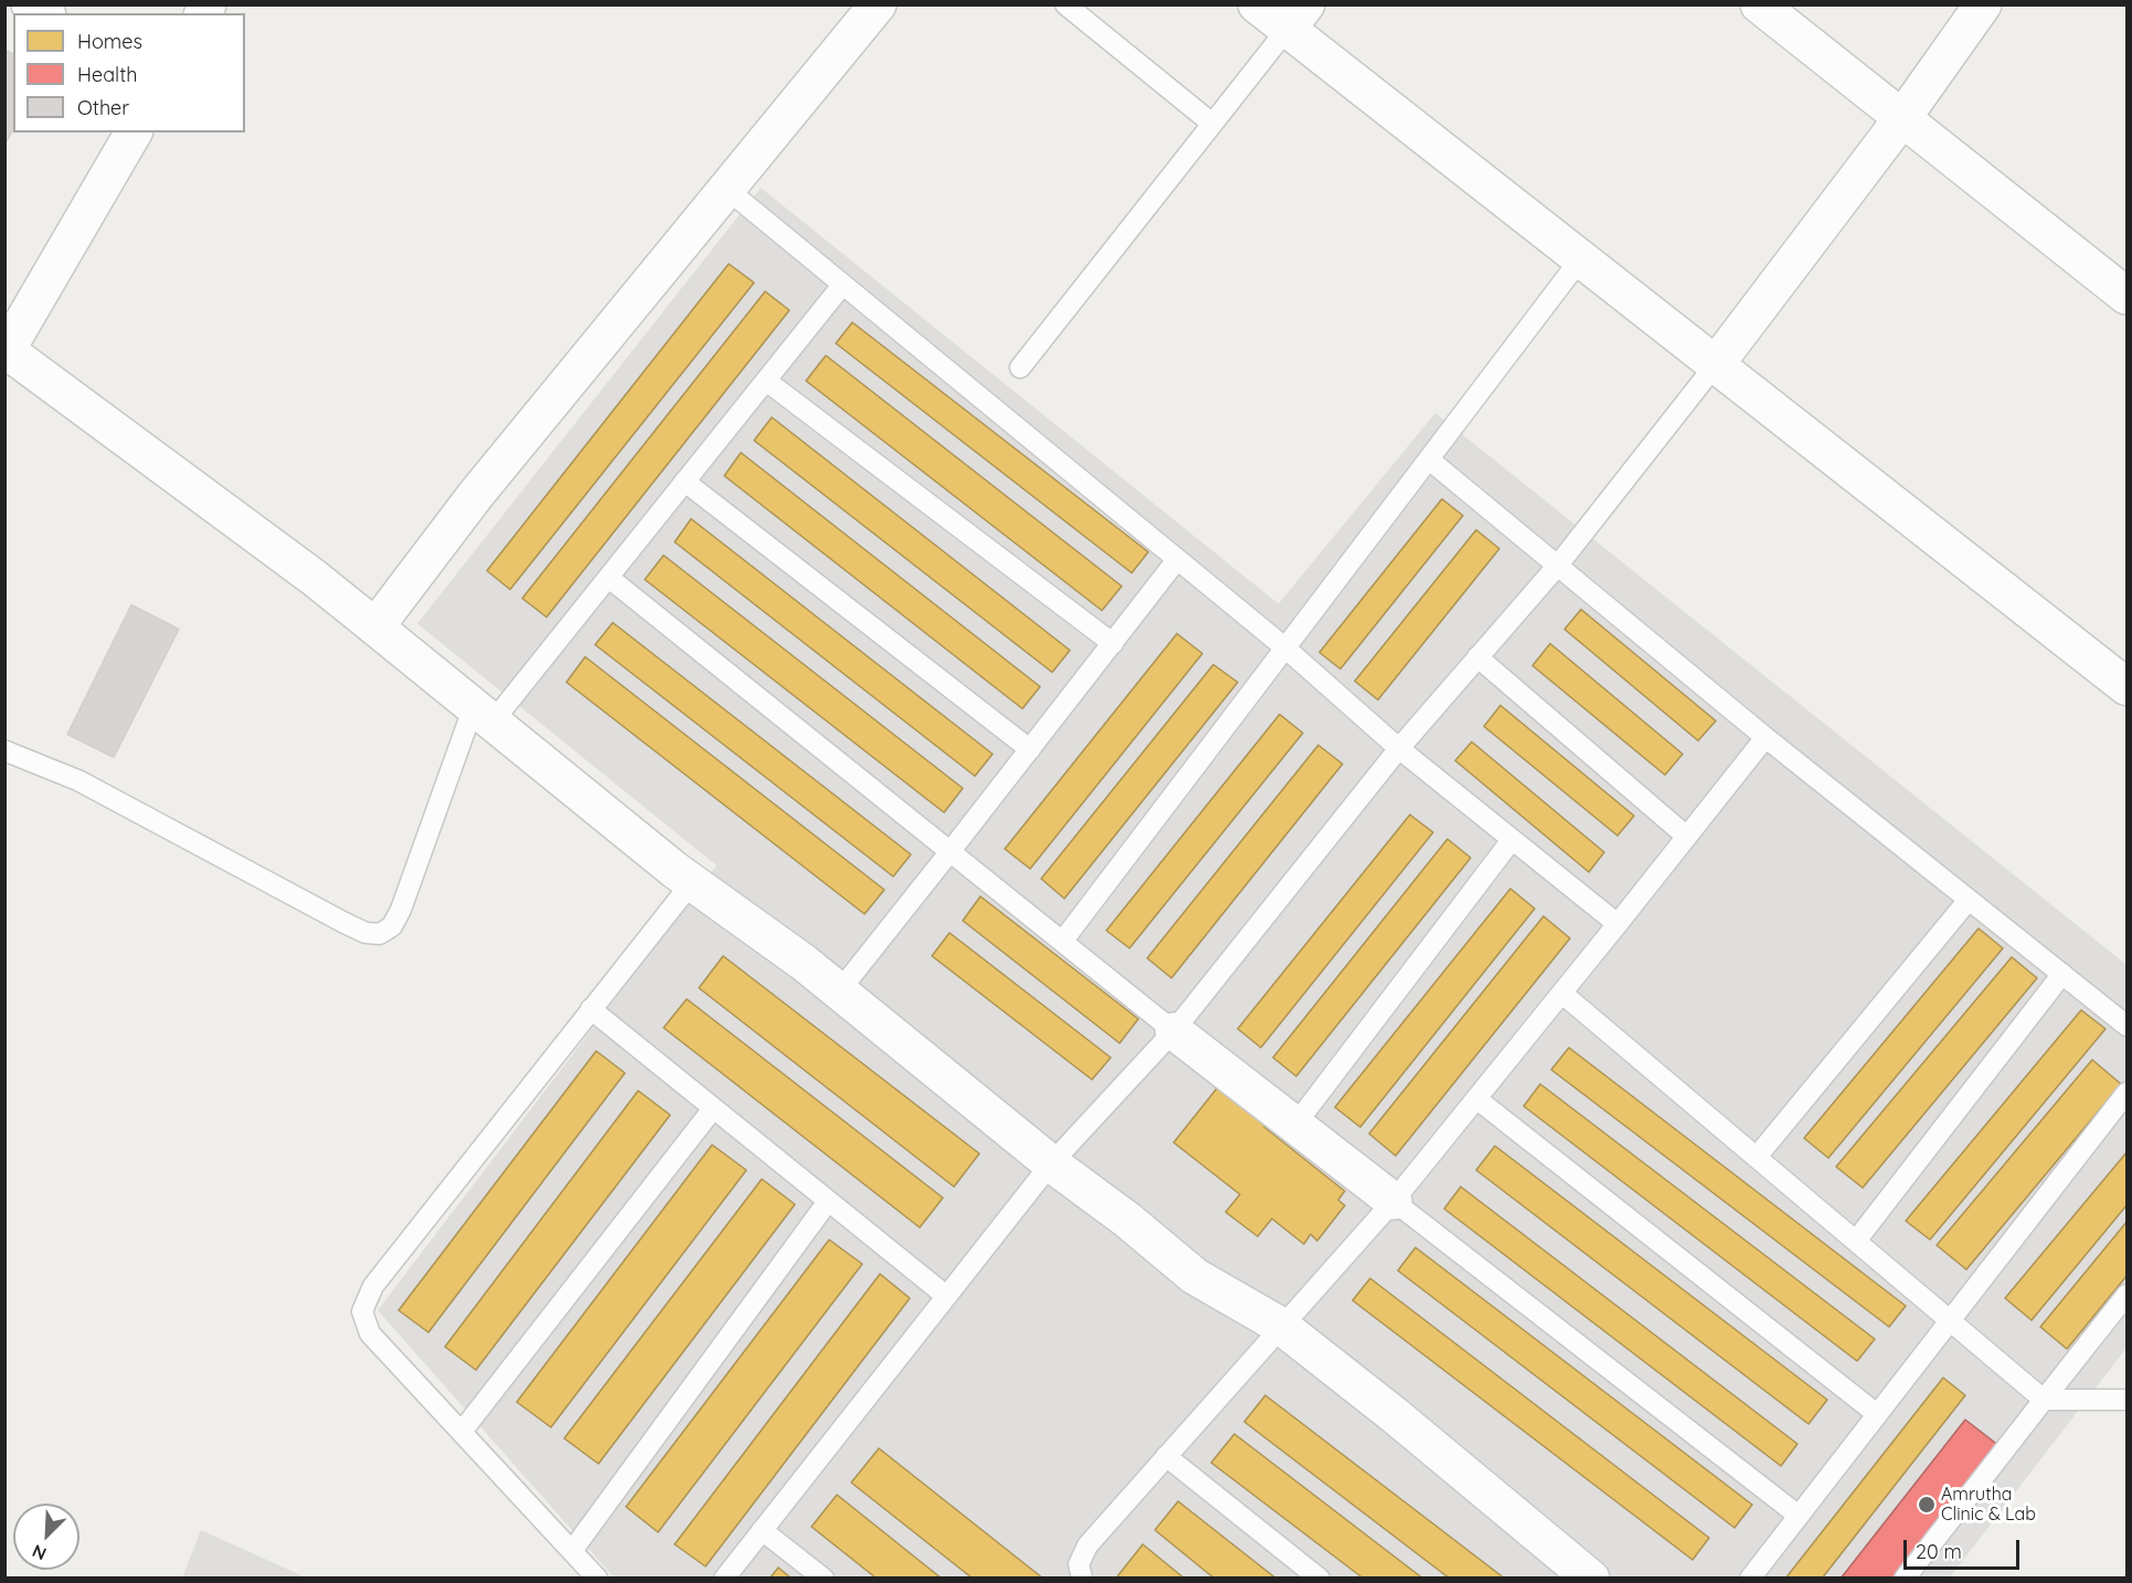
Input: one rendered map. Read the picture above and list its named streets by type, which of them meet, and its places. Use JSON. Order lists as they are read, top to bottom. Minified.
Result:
{"places":["Amrutha Clinic & Lab"],"legend":["Homes","Health","Other"],"scale_bar":"20 m","north":"bottom left"}
